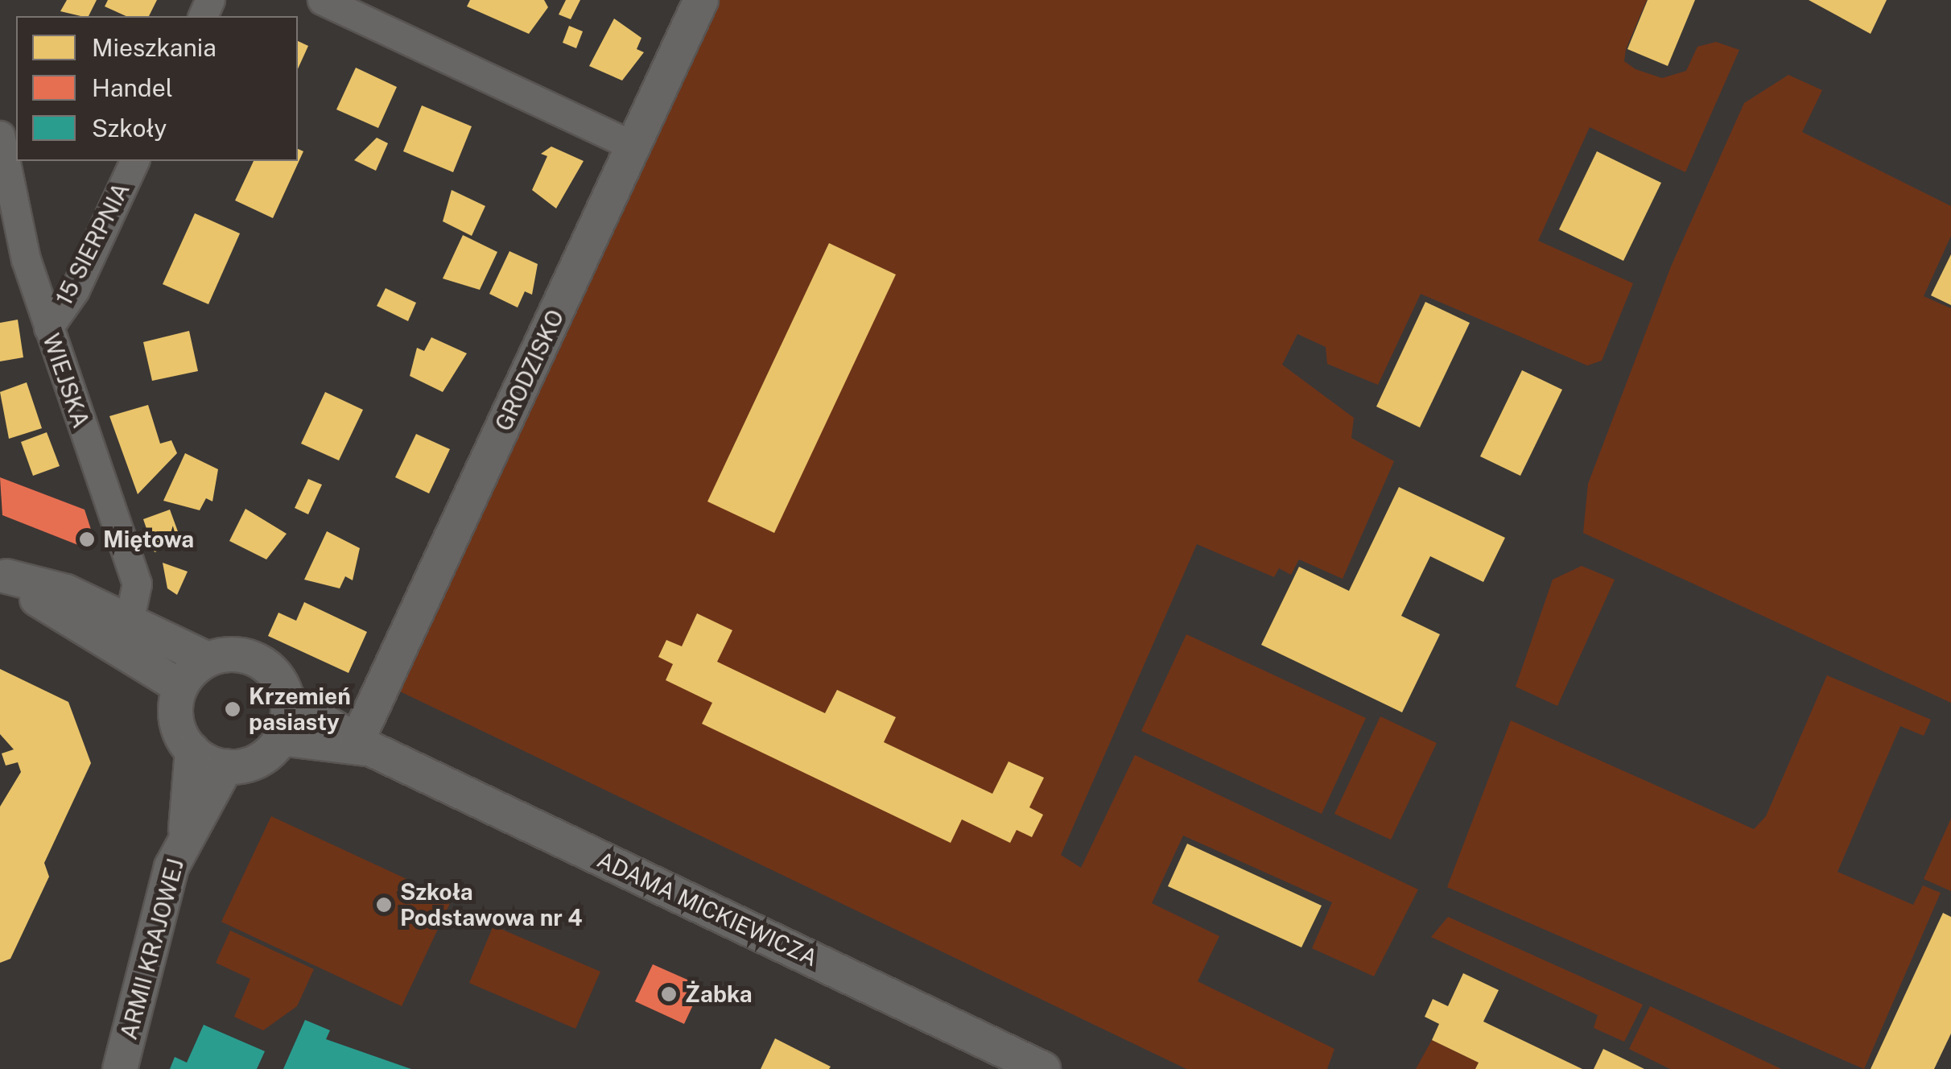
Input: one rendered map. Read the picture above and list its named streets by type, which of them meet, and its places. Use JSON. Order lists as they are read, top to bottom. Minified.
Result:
{"streets":{"street":["15 SIERPNIA","GRODZISKO","WIEJSKA","ADAMA MICKIEWICZA","ARMII KRAJOWEJ"]},"crossings":[["15 SIERPNIA","WIEJSKA"],["GRODZISKO","ADAMA MICKIEWICZA"],["ADAMA MICKIEWICZA","ARMII KRAJOWEJ"]],"places":["Miętowa","Krzemień pasiasty","Szkoła Podstawowa nr 4","Żabka"],"legend":["Mieszkania","Handel","Szkoły"]}
